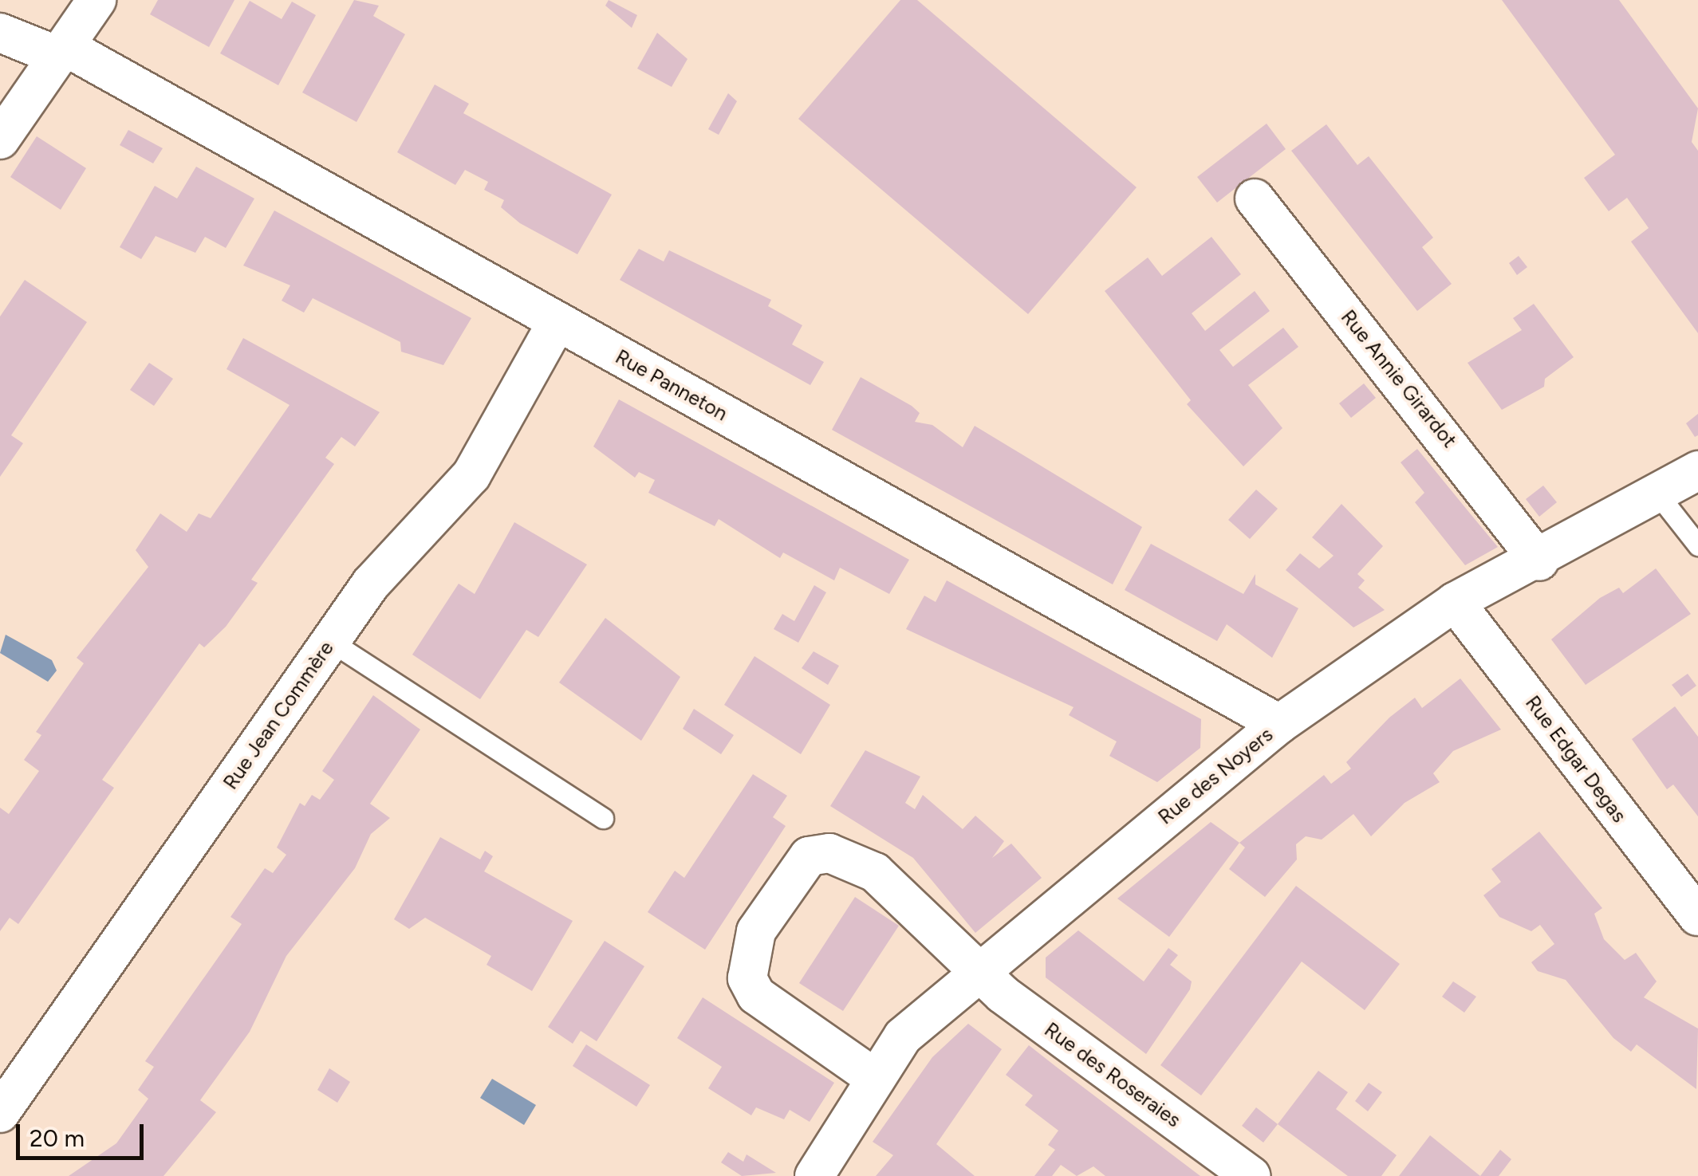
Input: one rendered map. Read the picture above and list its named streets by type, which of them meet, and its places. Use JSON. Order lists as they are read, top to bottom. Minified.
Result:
{"streets":{"street":["Rue Annie Girardot","Rue Panneton","Rue Jean Commère","Rue Edgar Degas","Rue des Noyers","Rue des Roseraies"]},"crossings":[["Rue Annie Girardot","Rue des Noyers"],["Rue Panneton","Rue Jean Commère"],["Rue Panneton","Rue des Noyers"],["Rue Edgar Degas","Rue des Noyers"],["Rue des Noyers","Rue des Roseraies"]],"scale_bar":"20 m"}
